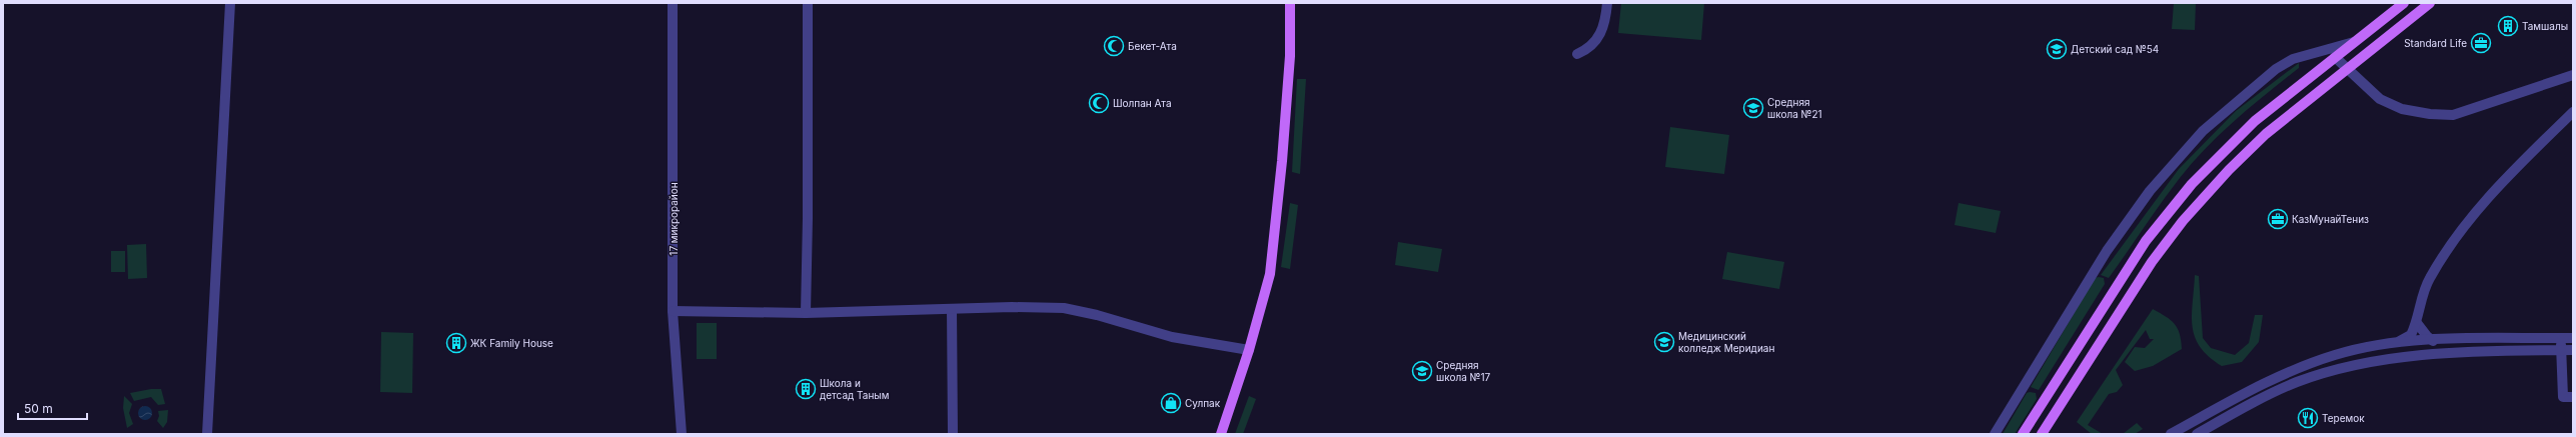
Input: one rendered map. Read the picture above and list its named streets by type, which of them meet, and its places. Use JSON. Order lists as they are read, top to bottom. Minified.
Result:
{"streets":{"street":["17 микрорайон"]},"places":{"building":["Тамшалы","ЖК Family House","Школа и детсад Таным"],"office":["Standard Life","КазМунайТениз"],"mosque":["Бекет-Ата","Шолпан Ата"],"school or university":["Детский сад №54","Средняя школа №21","Медицинский колледж Меридиан","Средняя школа №17"],"shop":["Сулпак"],"restaurant":["Теремок"]},"scale_bar":"50 m"}
